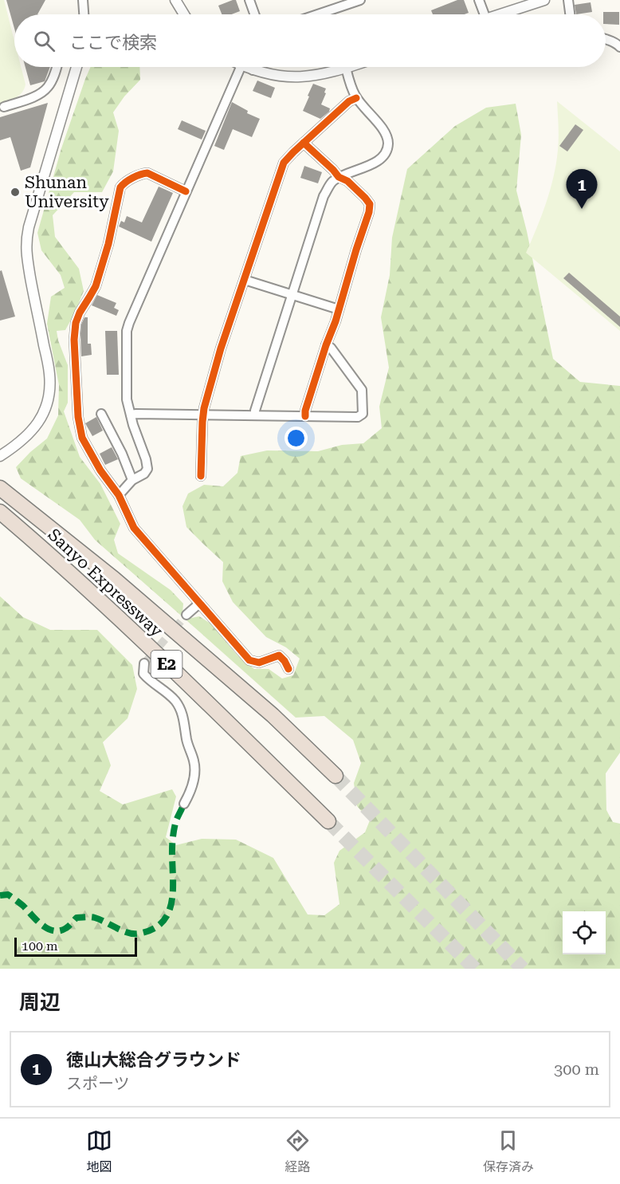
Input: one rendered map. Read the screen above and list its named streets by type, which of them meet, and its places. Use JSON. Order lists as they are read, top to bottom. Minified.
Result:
{"streets":{"highway":["Sanyo Expressway","E2"]},"places":["Shunan University"],"scale_bar":"100 m","page":{"search":"ここで検索","pins":"1","scale":"100 m","heading":"周辺","list":[{"mark":"1","name":"徳山大総合グラウンド","note":"スポーツ","value":"300 m"}],"nav":["地図","経路","保存済み"]}}
